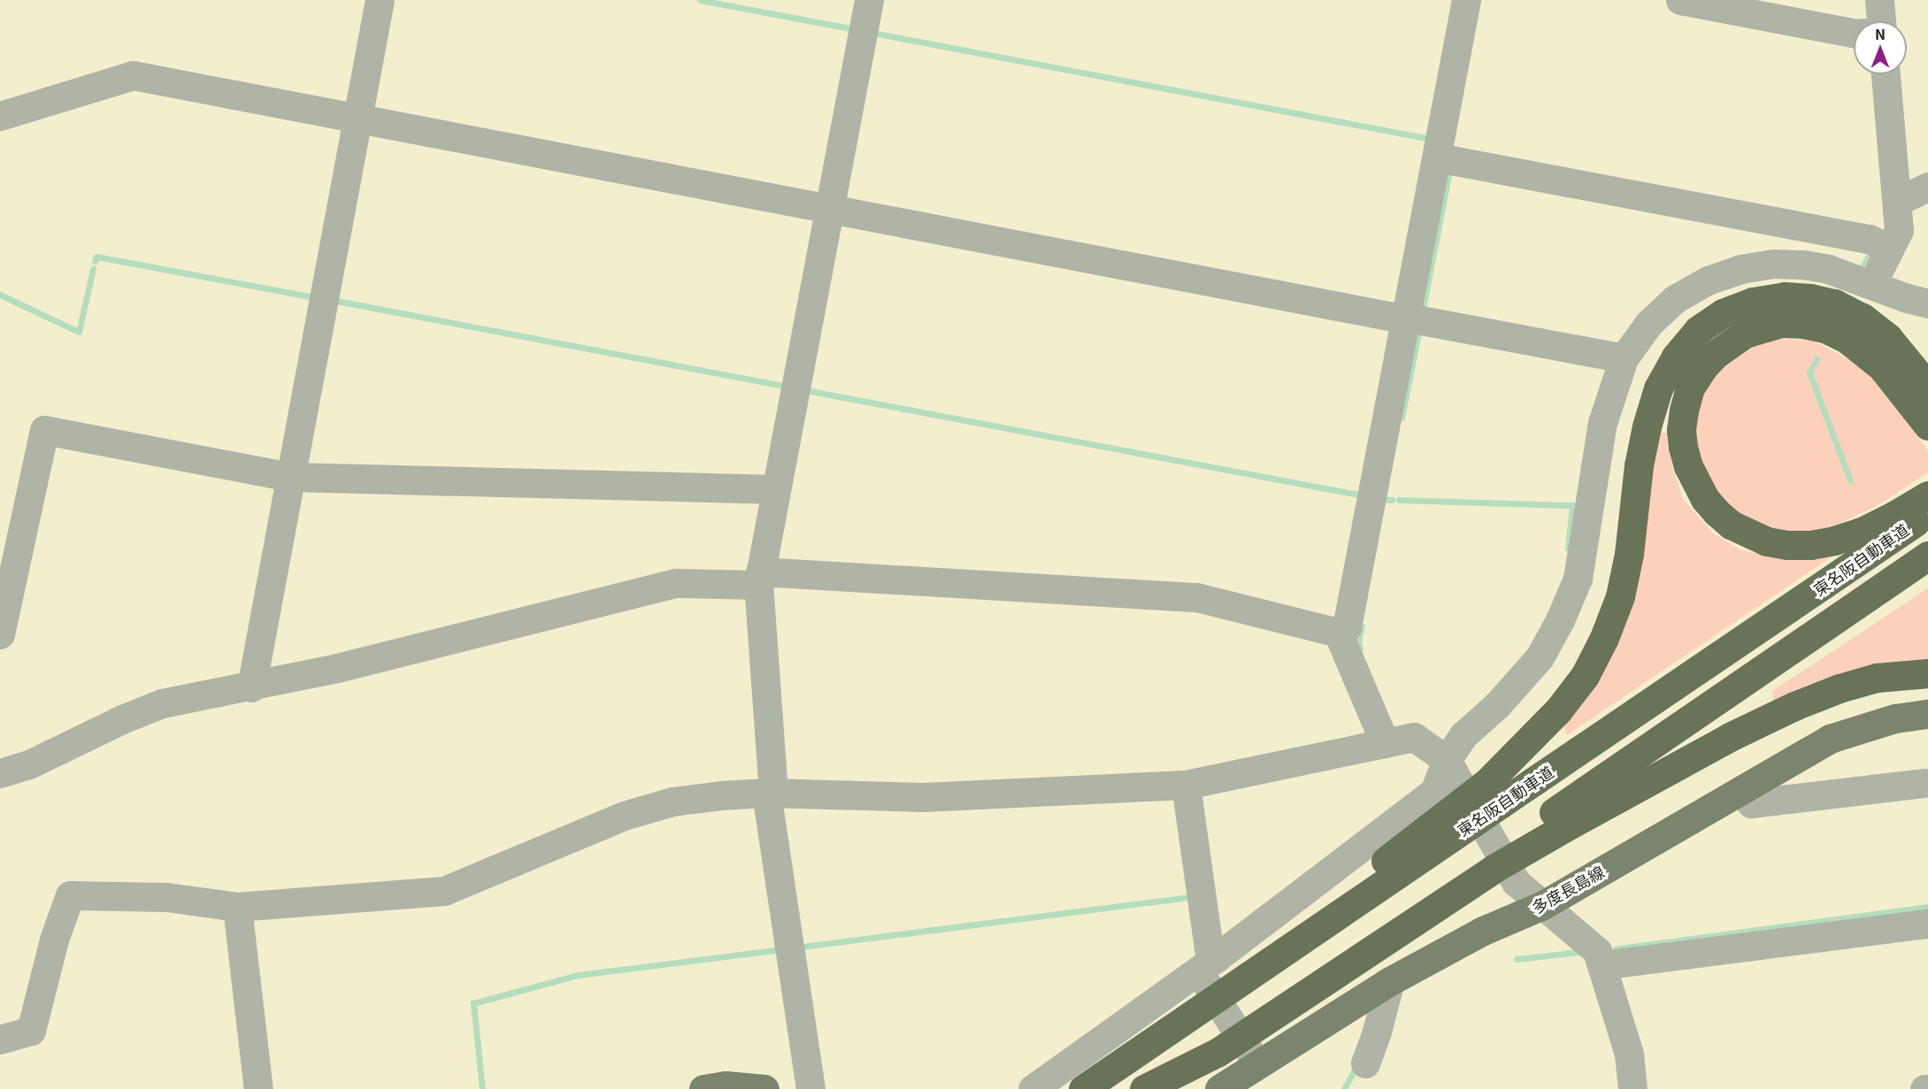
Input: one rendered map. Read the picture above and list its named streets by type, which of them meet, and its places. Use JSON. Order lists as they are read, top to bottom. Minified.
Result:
{"streets":{"highway":["東名阪自動車道"],"main road":["多度長島線"]},"north":"top"}
